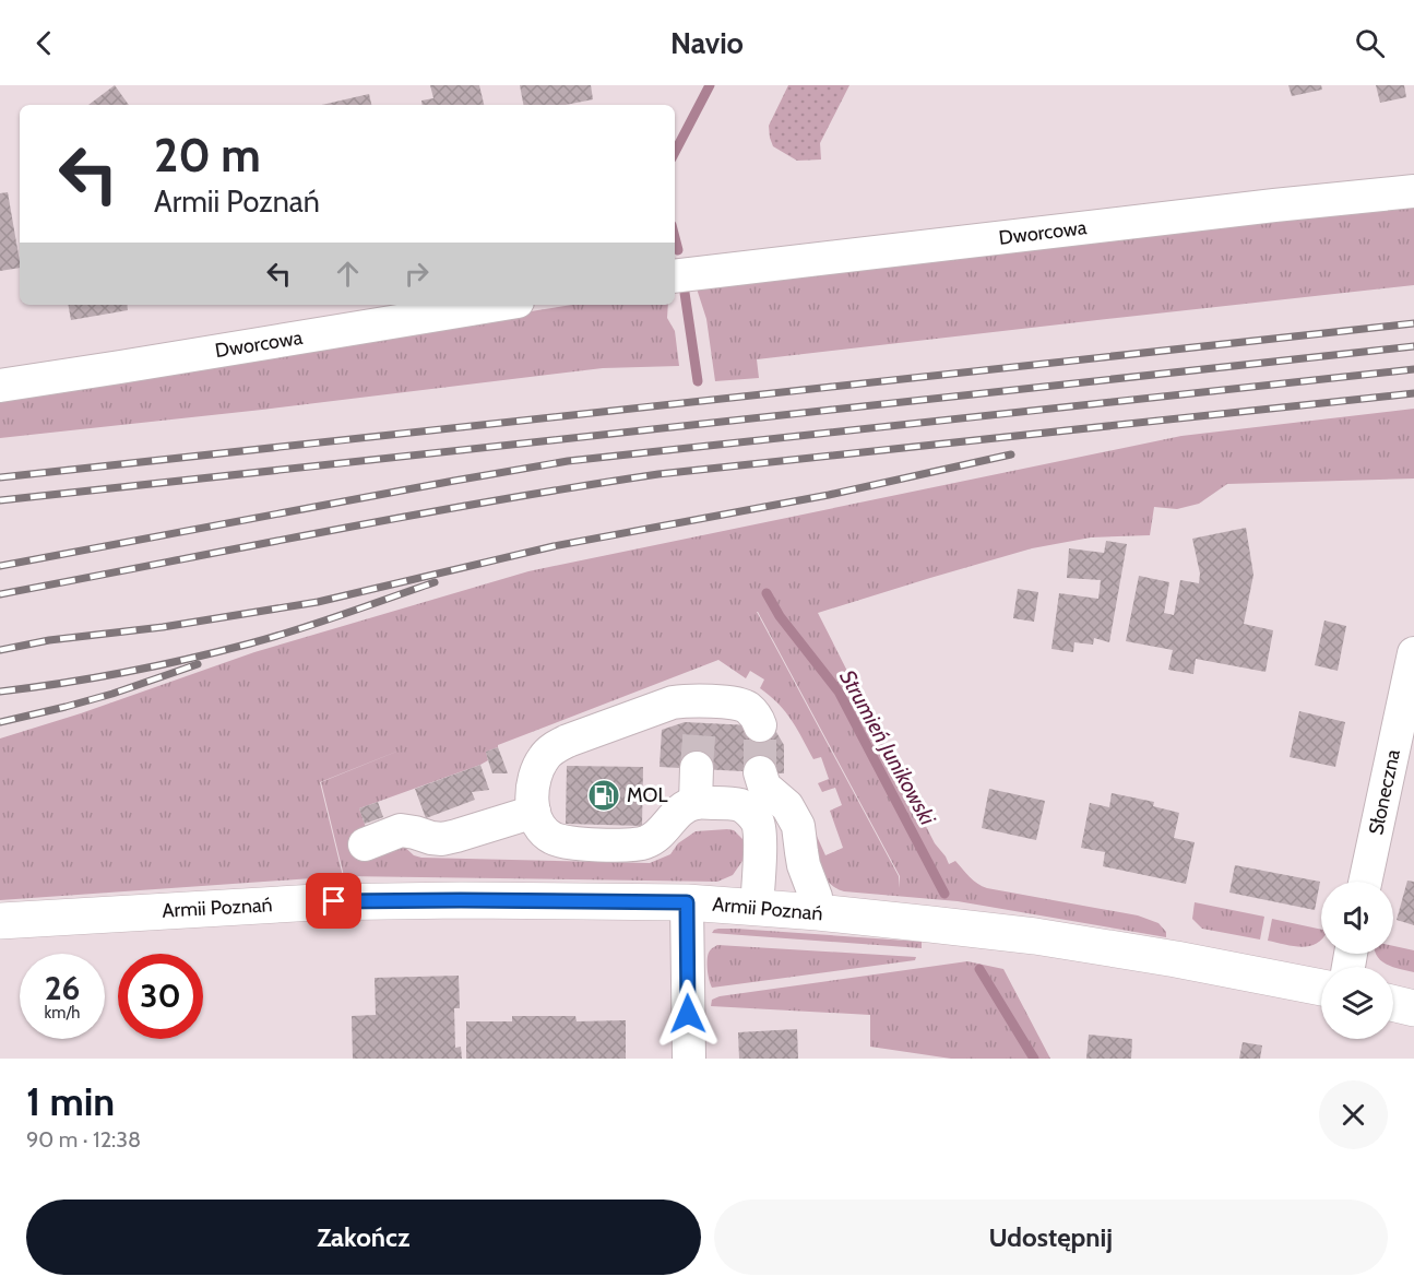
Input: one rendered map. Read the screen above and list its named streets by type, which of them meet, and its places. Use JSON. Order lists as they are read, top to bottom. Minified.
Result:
{"streets":{"main road":["Armii Poznań"],"street":["Dworcowa","Słoneczna"]},"water":["Strumień Junikowski"],"places":{"fuel station":["MOL"]},"page":{"header":"Navio","turn":["20 m","Armii Poznań"],"speed":"26 km/h","limit":"30","heading":["1 min","90 m · 12:38"],"buttons":["Zakończ","Udostępnij"]}}
